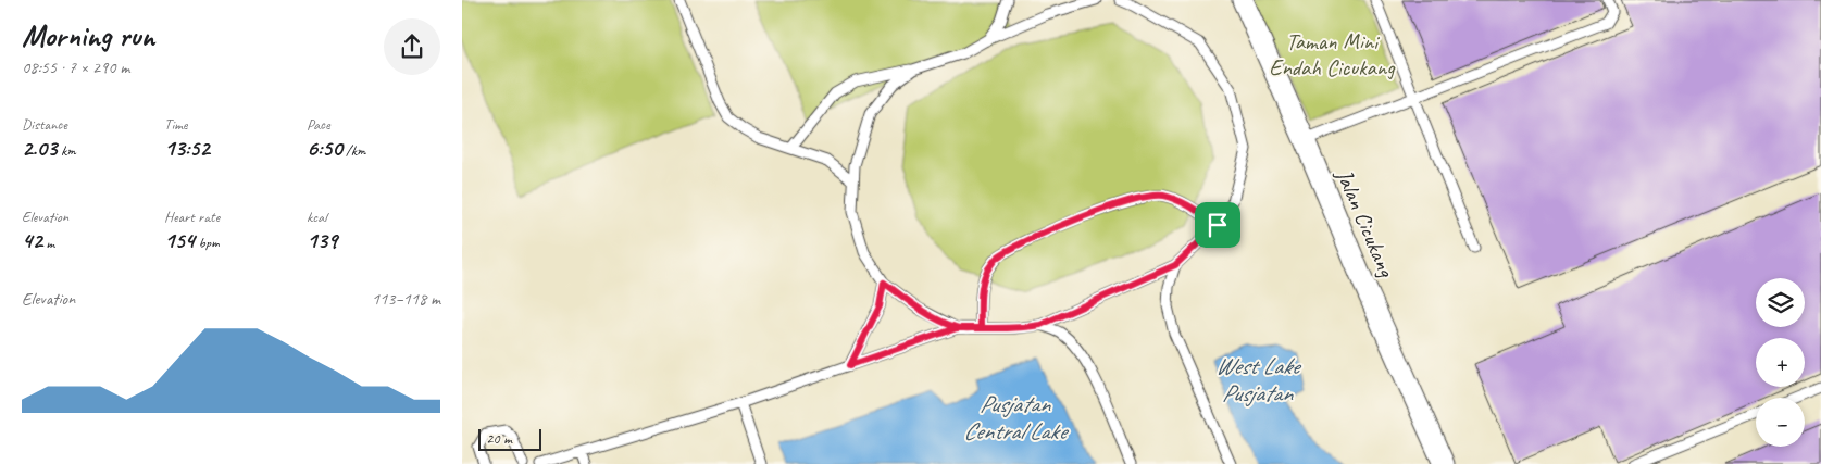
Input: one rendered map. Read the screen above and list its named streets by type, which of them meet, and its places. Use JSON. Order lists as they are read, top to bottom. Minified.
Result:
{"streets":{"street":["Jalan Cicukang"]},"water":["West Lake Pusjatan","Pusjatan Central Lake"],"parks":["Taman Mini Endah Cicukang"],"scale_bar":"20 m","page":{"heading":["Morning run","08:55 · 7 × 290 m"],"stats":[["Distance","2.03 km"],["Time","13:52"],["Pace","6:50 /km"],["Elevation","42 m"],["Heart rate","154 bpm"],["kcal","139"]],"chart":["Elevation","113–118 m"],"map_buttons":["+","−"],"scale":"20 m"}}
